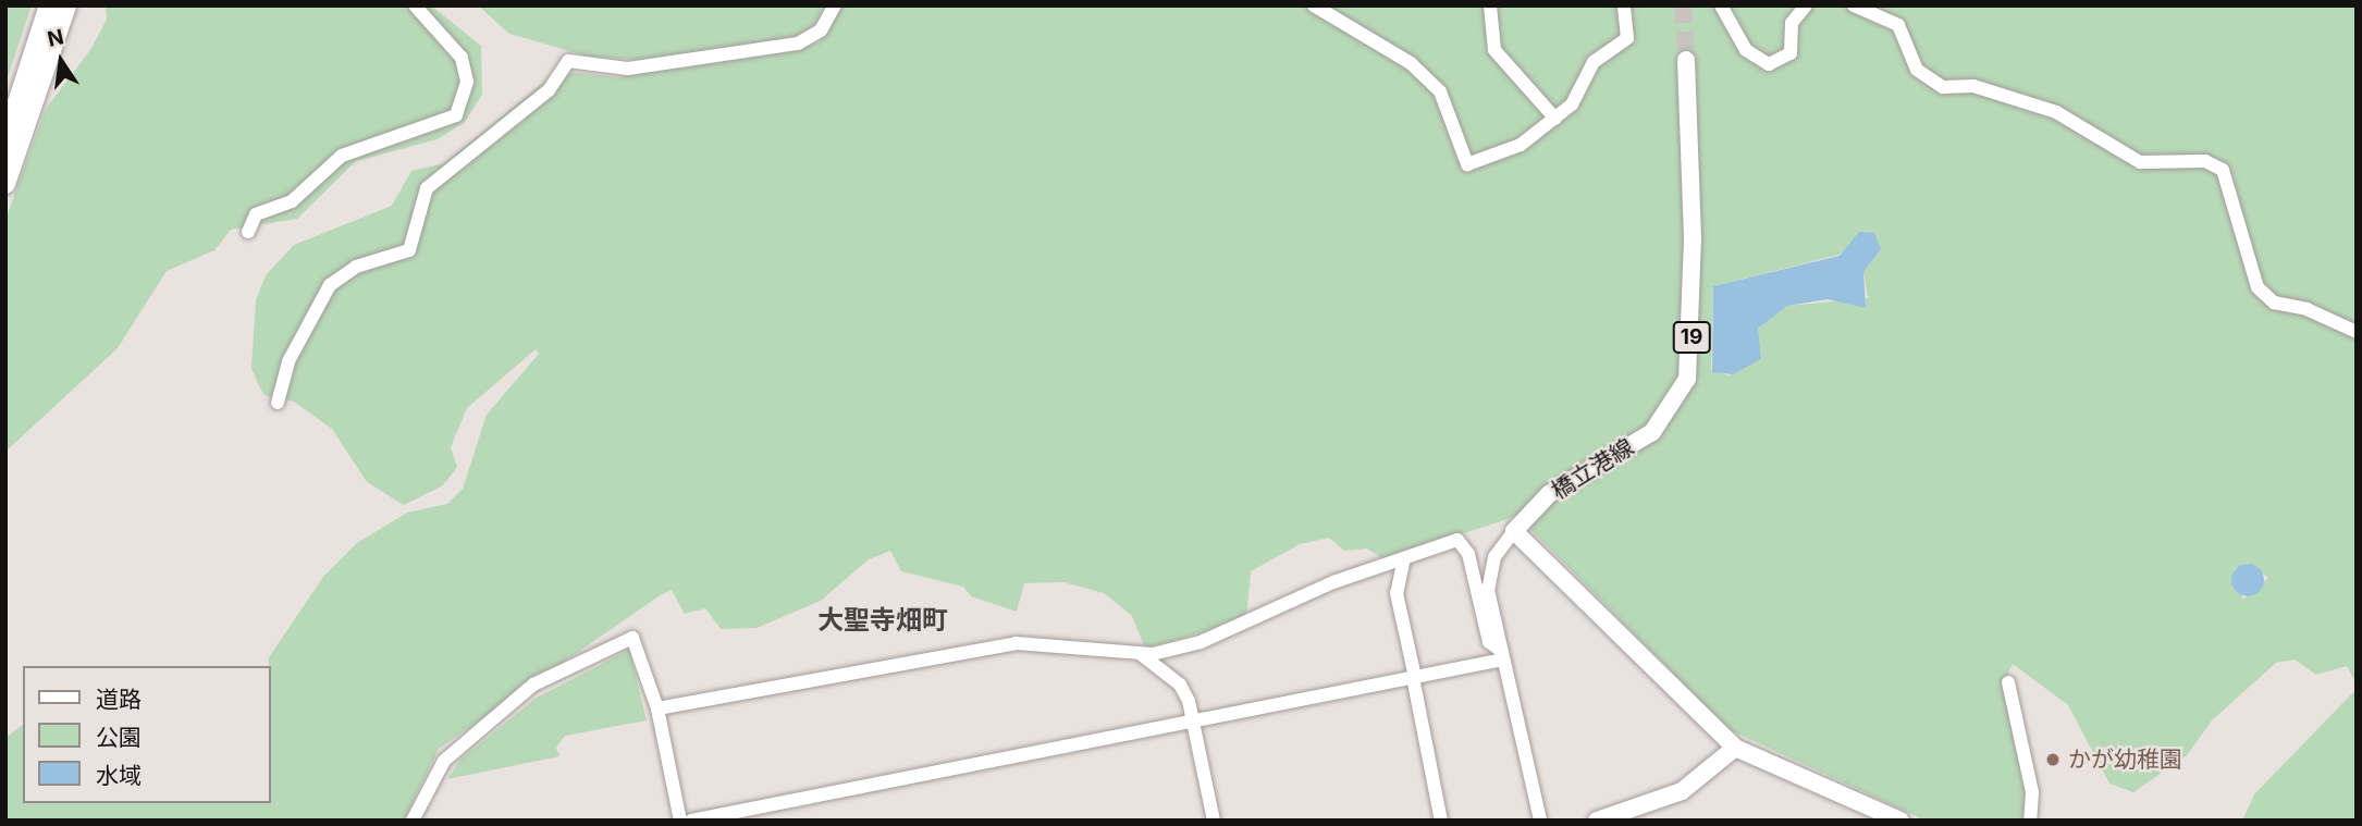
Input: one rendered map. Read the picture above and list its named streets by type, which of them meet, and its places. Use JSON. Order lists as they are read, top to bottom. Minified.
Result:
{"streets":{"main road":["19","橋立港線"]},"districts":["大聖寺畑町"],"places":["かが幼稚園"],"legend":["道路","公園","水域"],"north":"top"}
